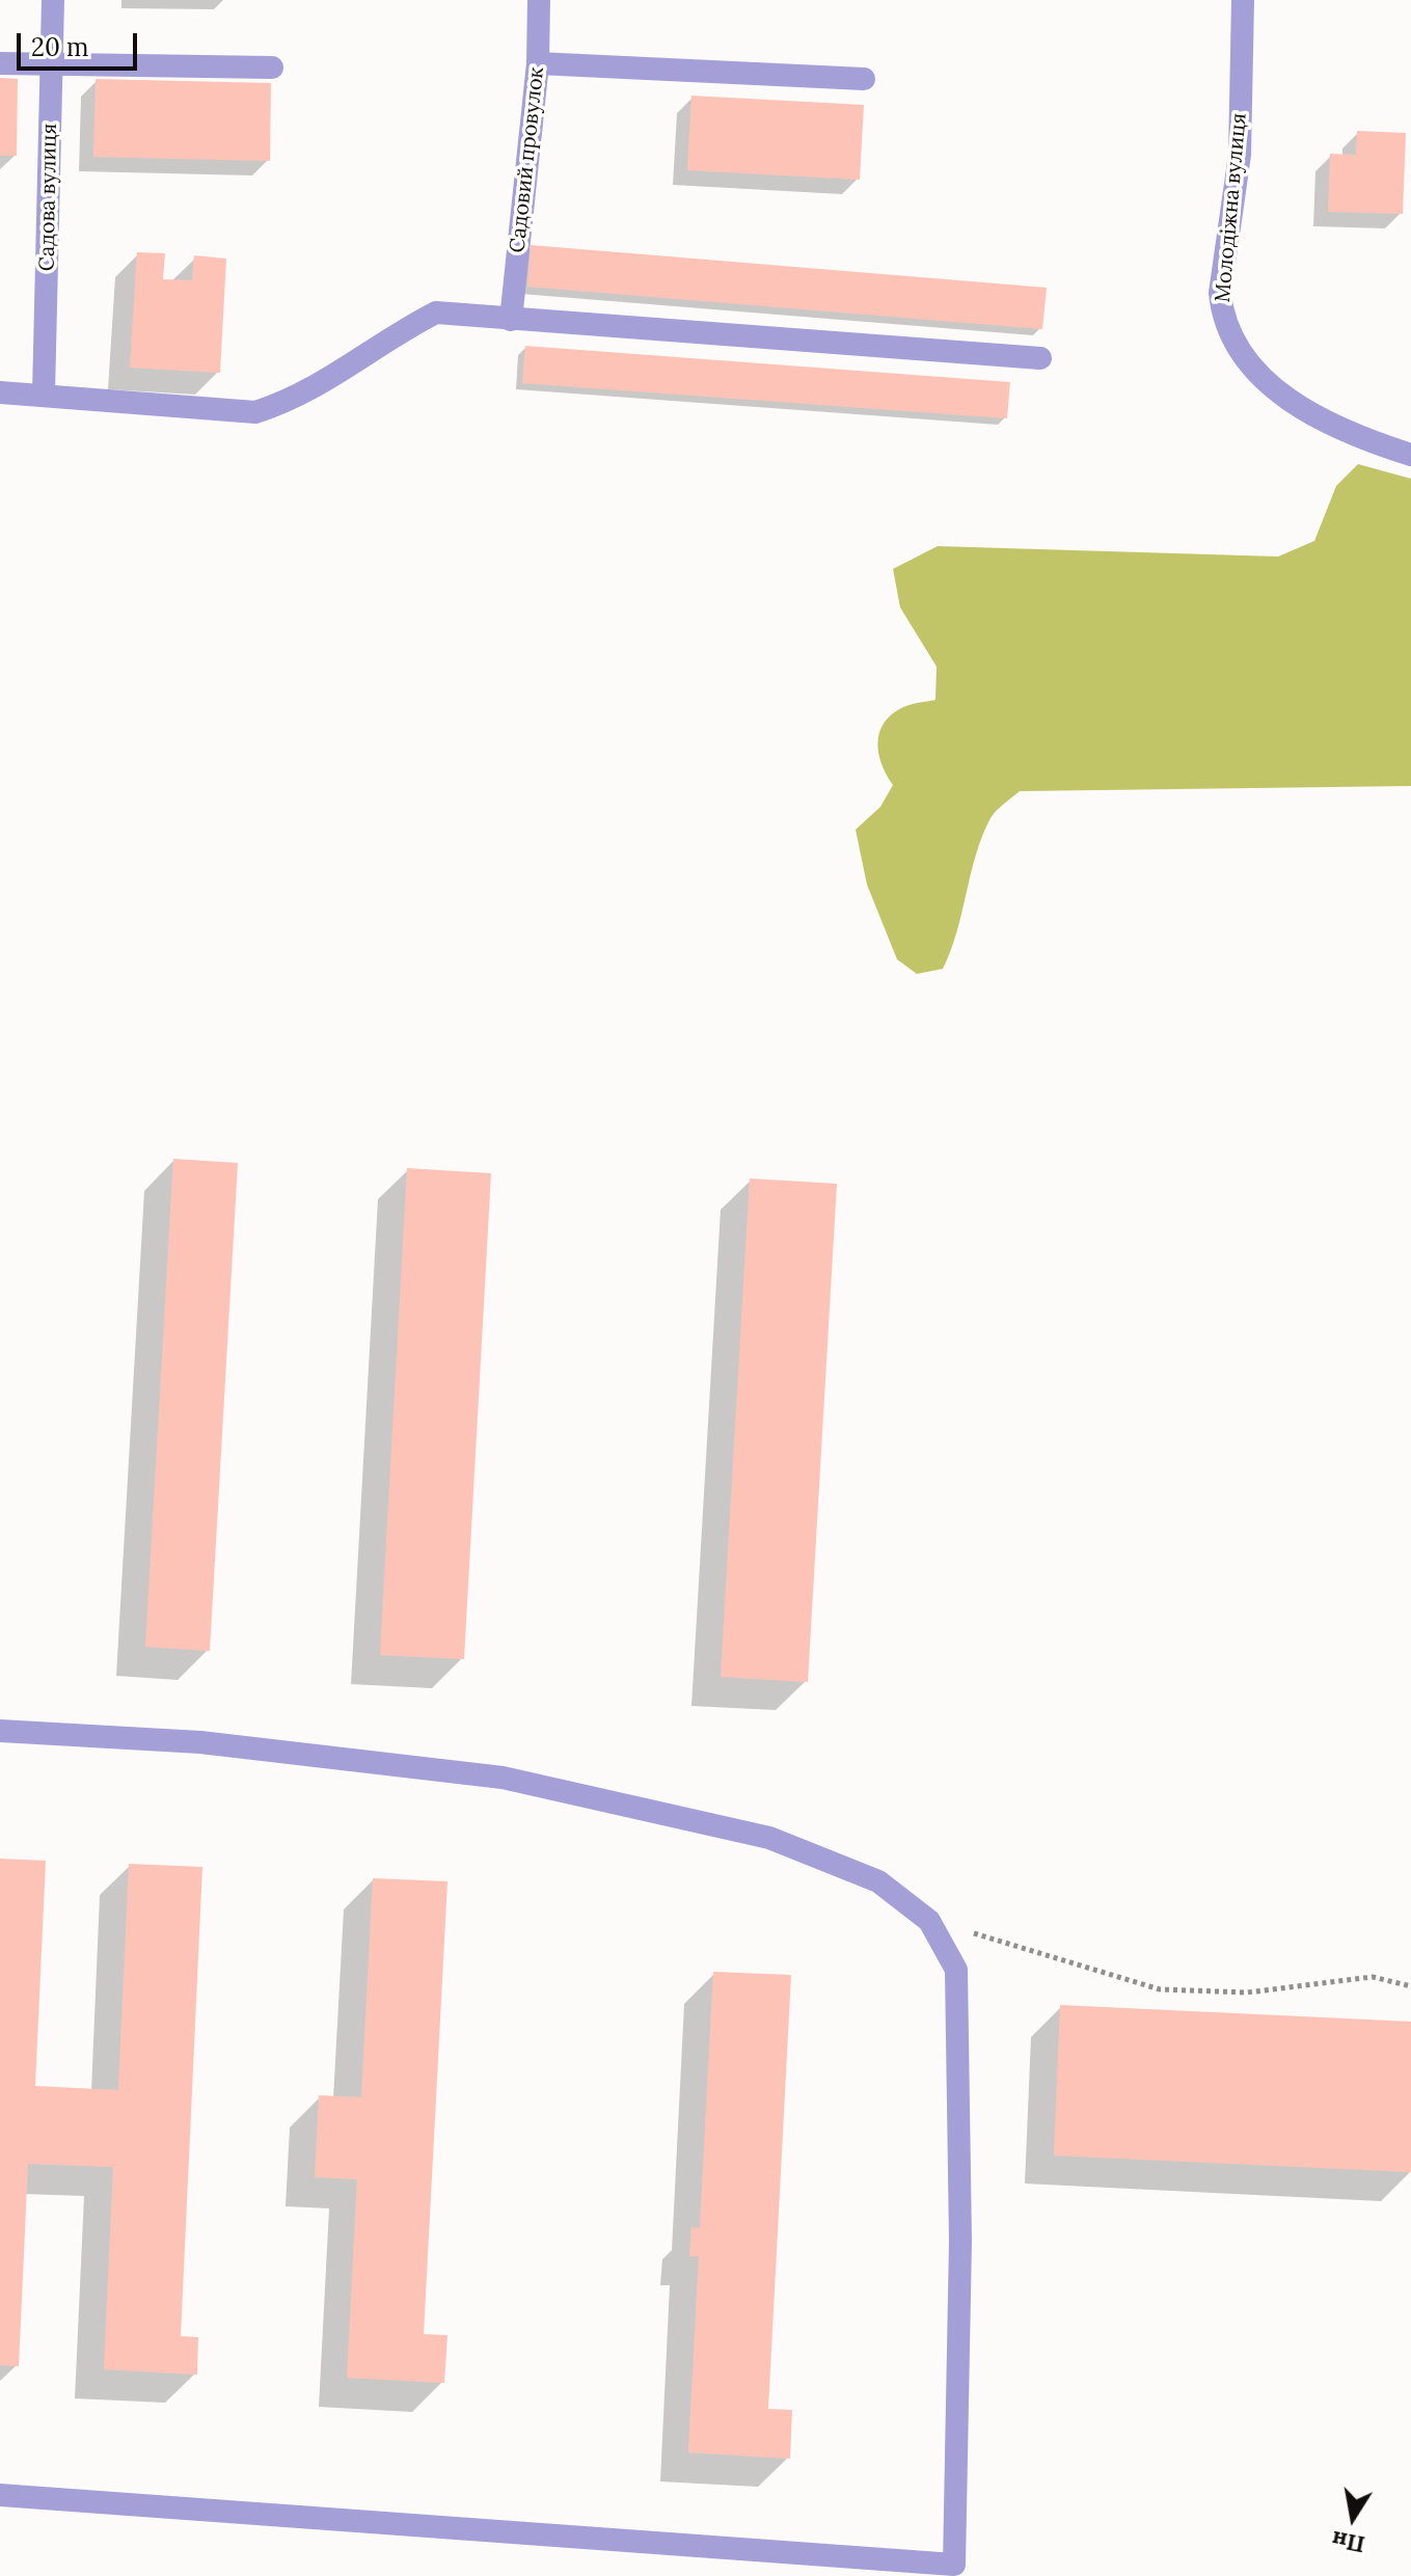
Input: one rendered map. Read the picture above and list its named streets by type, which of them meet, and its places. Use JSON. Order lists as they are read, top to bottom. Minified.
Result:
{"streets":{"street":["Садовий провулок","Садова вулиця","Молодіжна вулиця"]},"scale_bar":"20 m","north":"bottom"}
